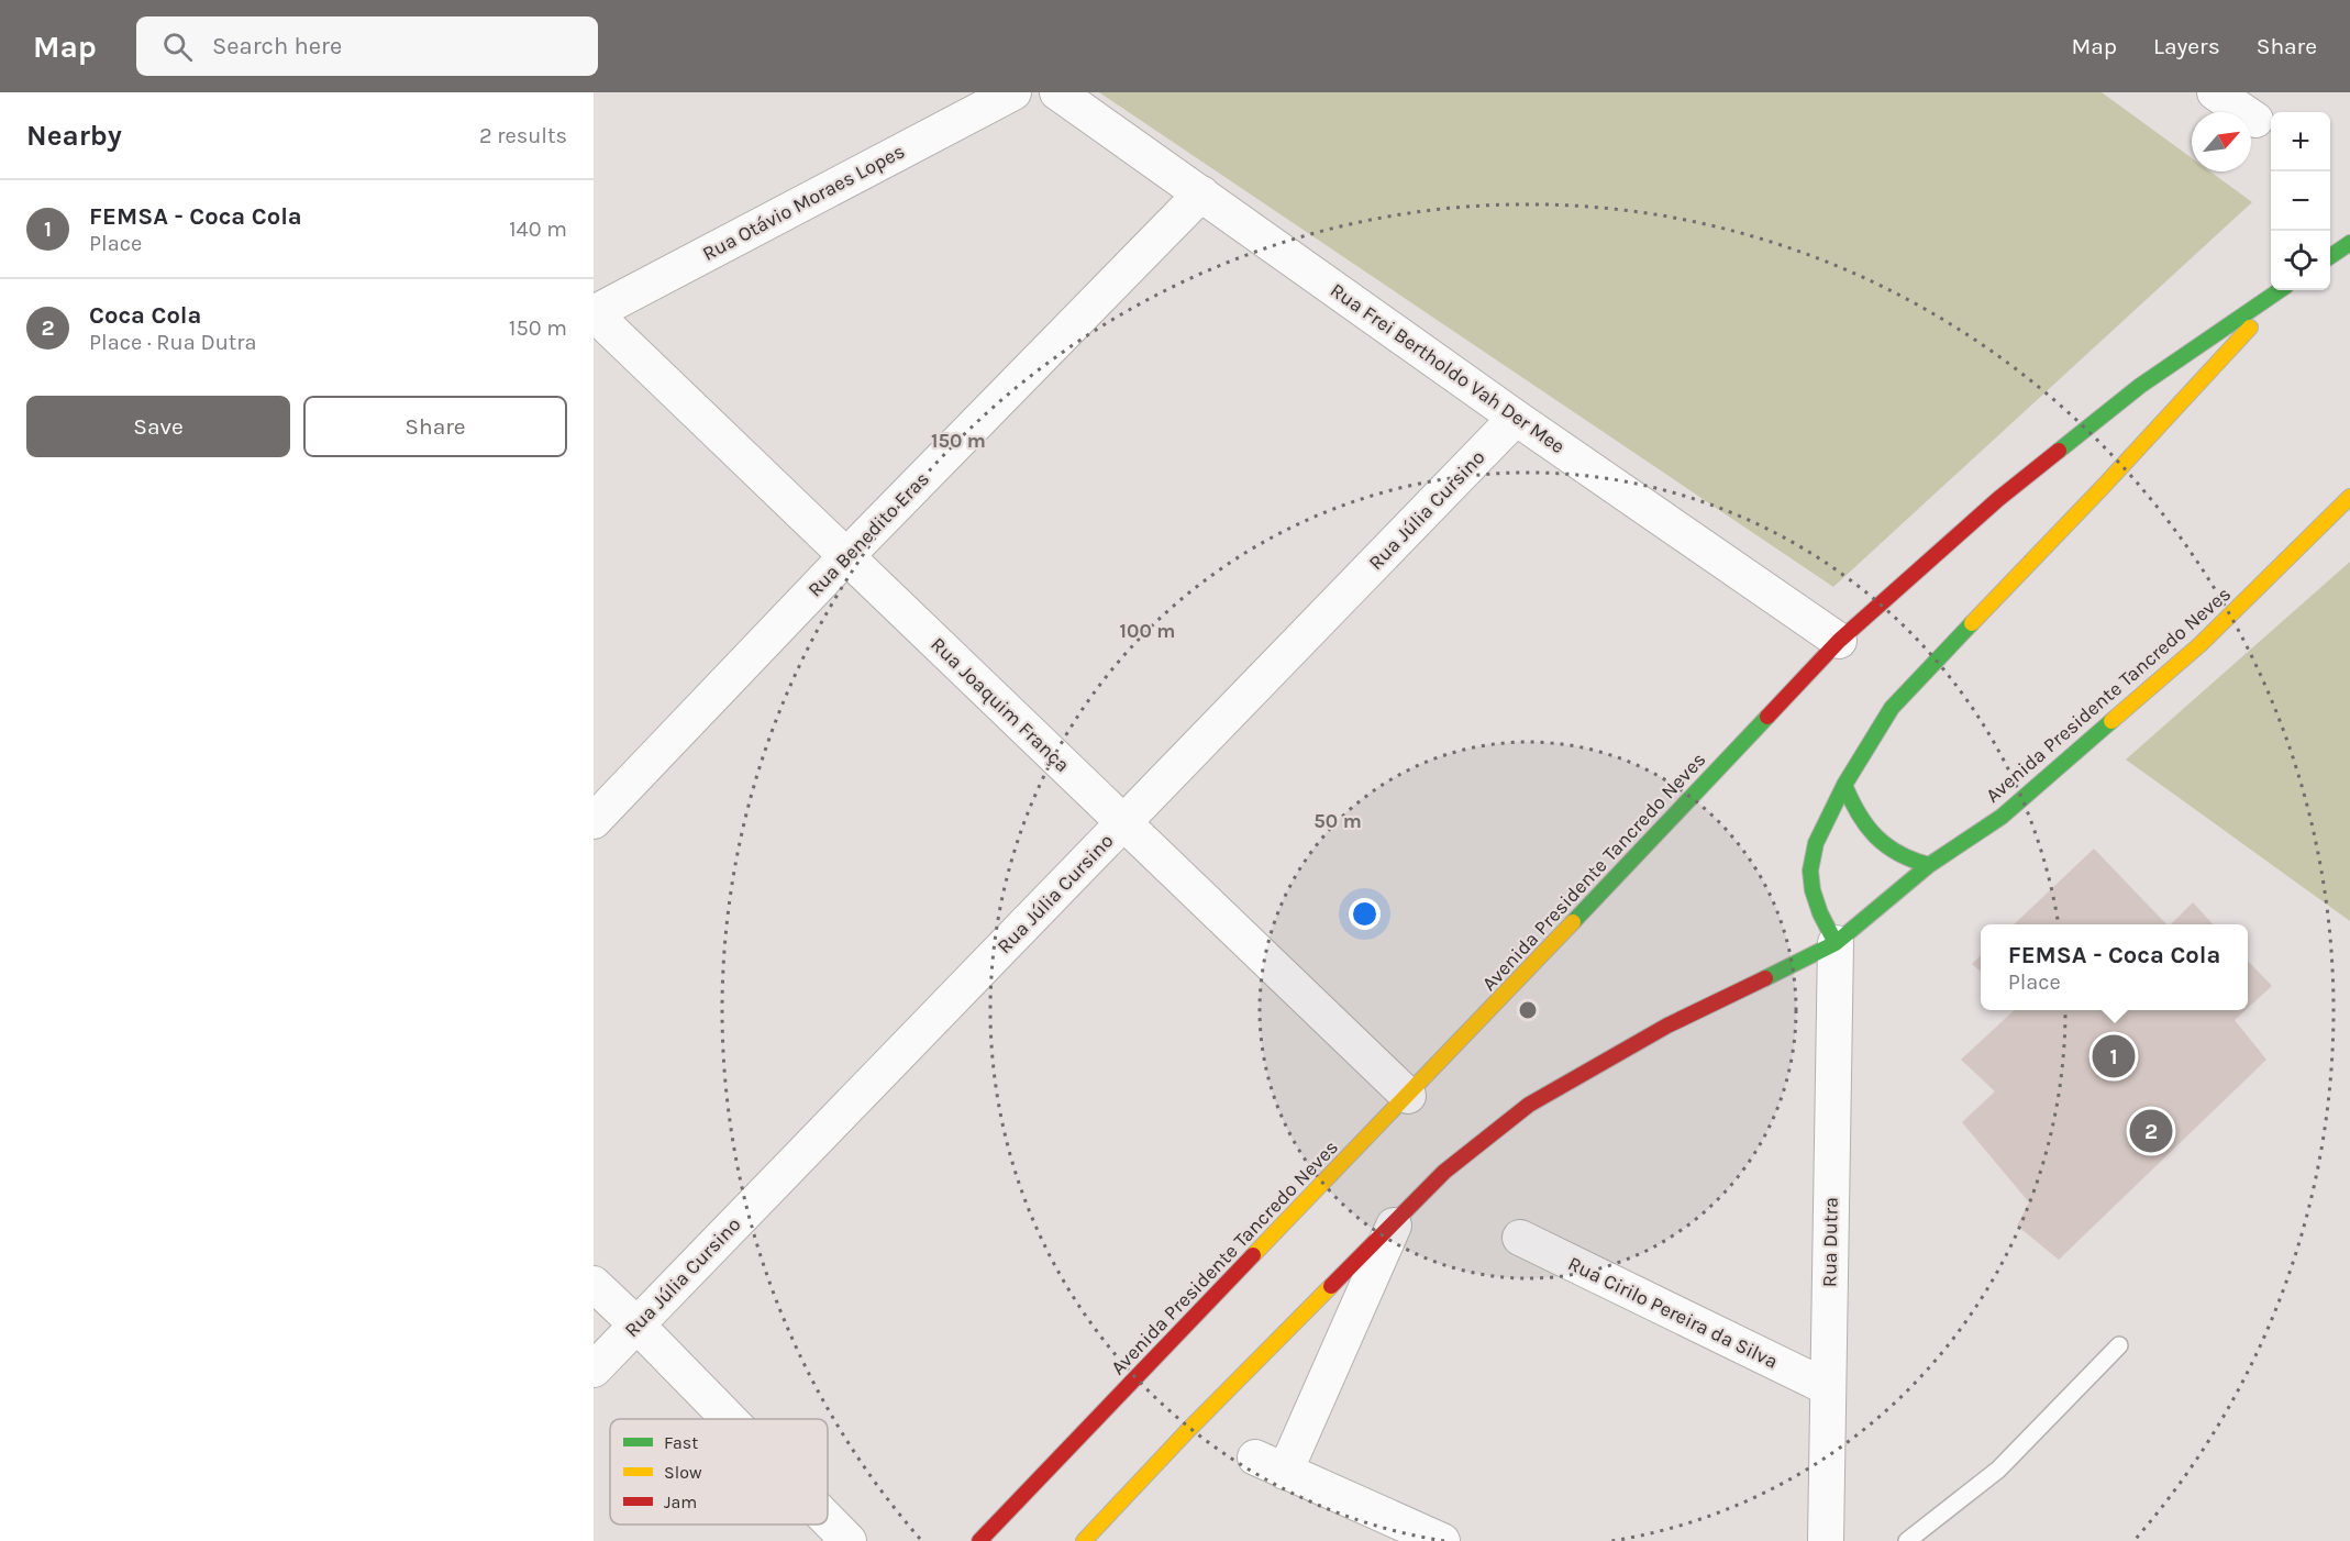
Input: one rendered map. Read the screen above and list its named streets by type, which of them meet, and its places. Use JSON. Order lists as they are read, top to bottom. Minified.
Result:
{"streets":{"main road":["Avenida Presidente Tancredo Neves"],"street":["Rua Otávio Moraes Lopes","Rua Frei Bertholdo Vah Der Mee","Rua Júlia Cursino","Rua Benedito Eras","Rua Joaquim França","Rua Dutra","Rua Cirilo Pereira da Silva"]},"crossings":[["Rua Otávio Moraes Lopes","Rua Joaquim França"],["Rua Frei Bertholdo Vah Der Mee","Rua Júlia Cursino"],["Rua Frei Bertholdo Vah Der Mee","Rua Benedito Eras"],["Rua Frei Bertholdo Vah Der Mee","Avenida Presidente Tancredo Neves"],["Rua Júlia Cursino","Rua Joaquim França"],["Rua Benedito Eras","Rua Joaquim França"],["Avenida Presidente Tancredo Neves","Rua Joaquim França"],["Avenida Presidente Tancredo Neves","Rua Dutra"],["Rua Dutra","Rua Cirilo Pereira da Silva"]],"legend":["Fast","Slow","Jam"],"north":"top right","page":{"header":"Map","search":"Search here","nav":["Map","Layers","Share"],"heading":["Nearby","2 results"],"map_buttons":["+","−"],"list":[{"mark":"1","name":"FEMSA - Coca Cola","note":"Place","value":"140 m"},{"mark":"2","name":"Coca Cola","note":"Place · Rua Dutra","value":"150 m"}],"buttons":["Save","Share"],"popup":["FEMSA - Coca Cola","Place"],"pins":["1","2"]},"rings":["150 m","100 m","50 m"]}
